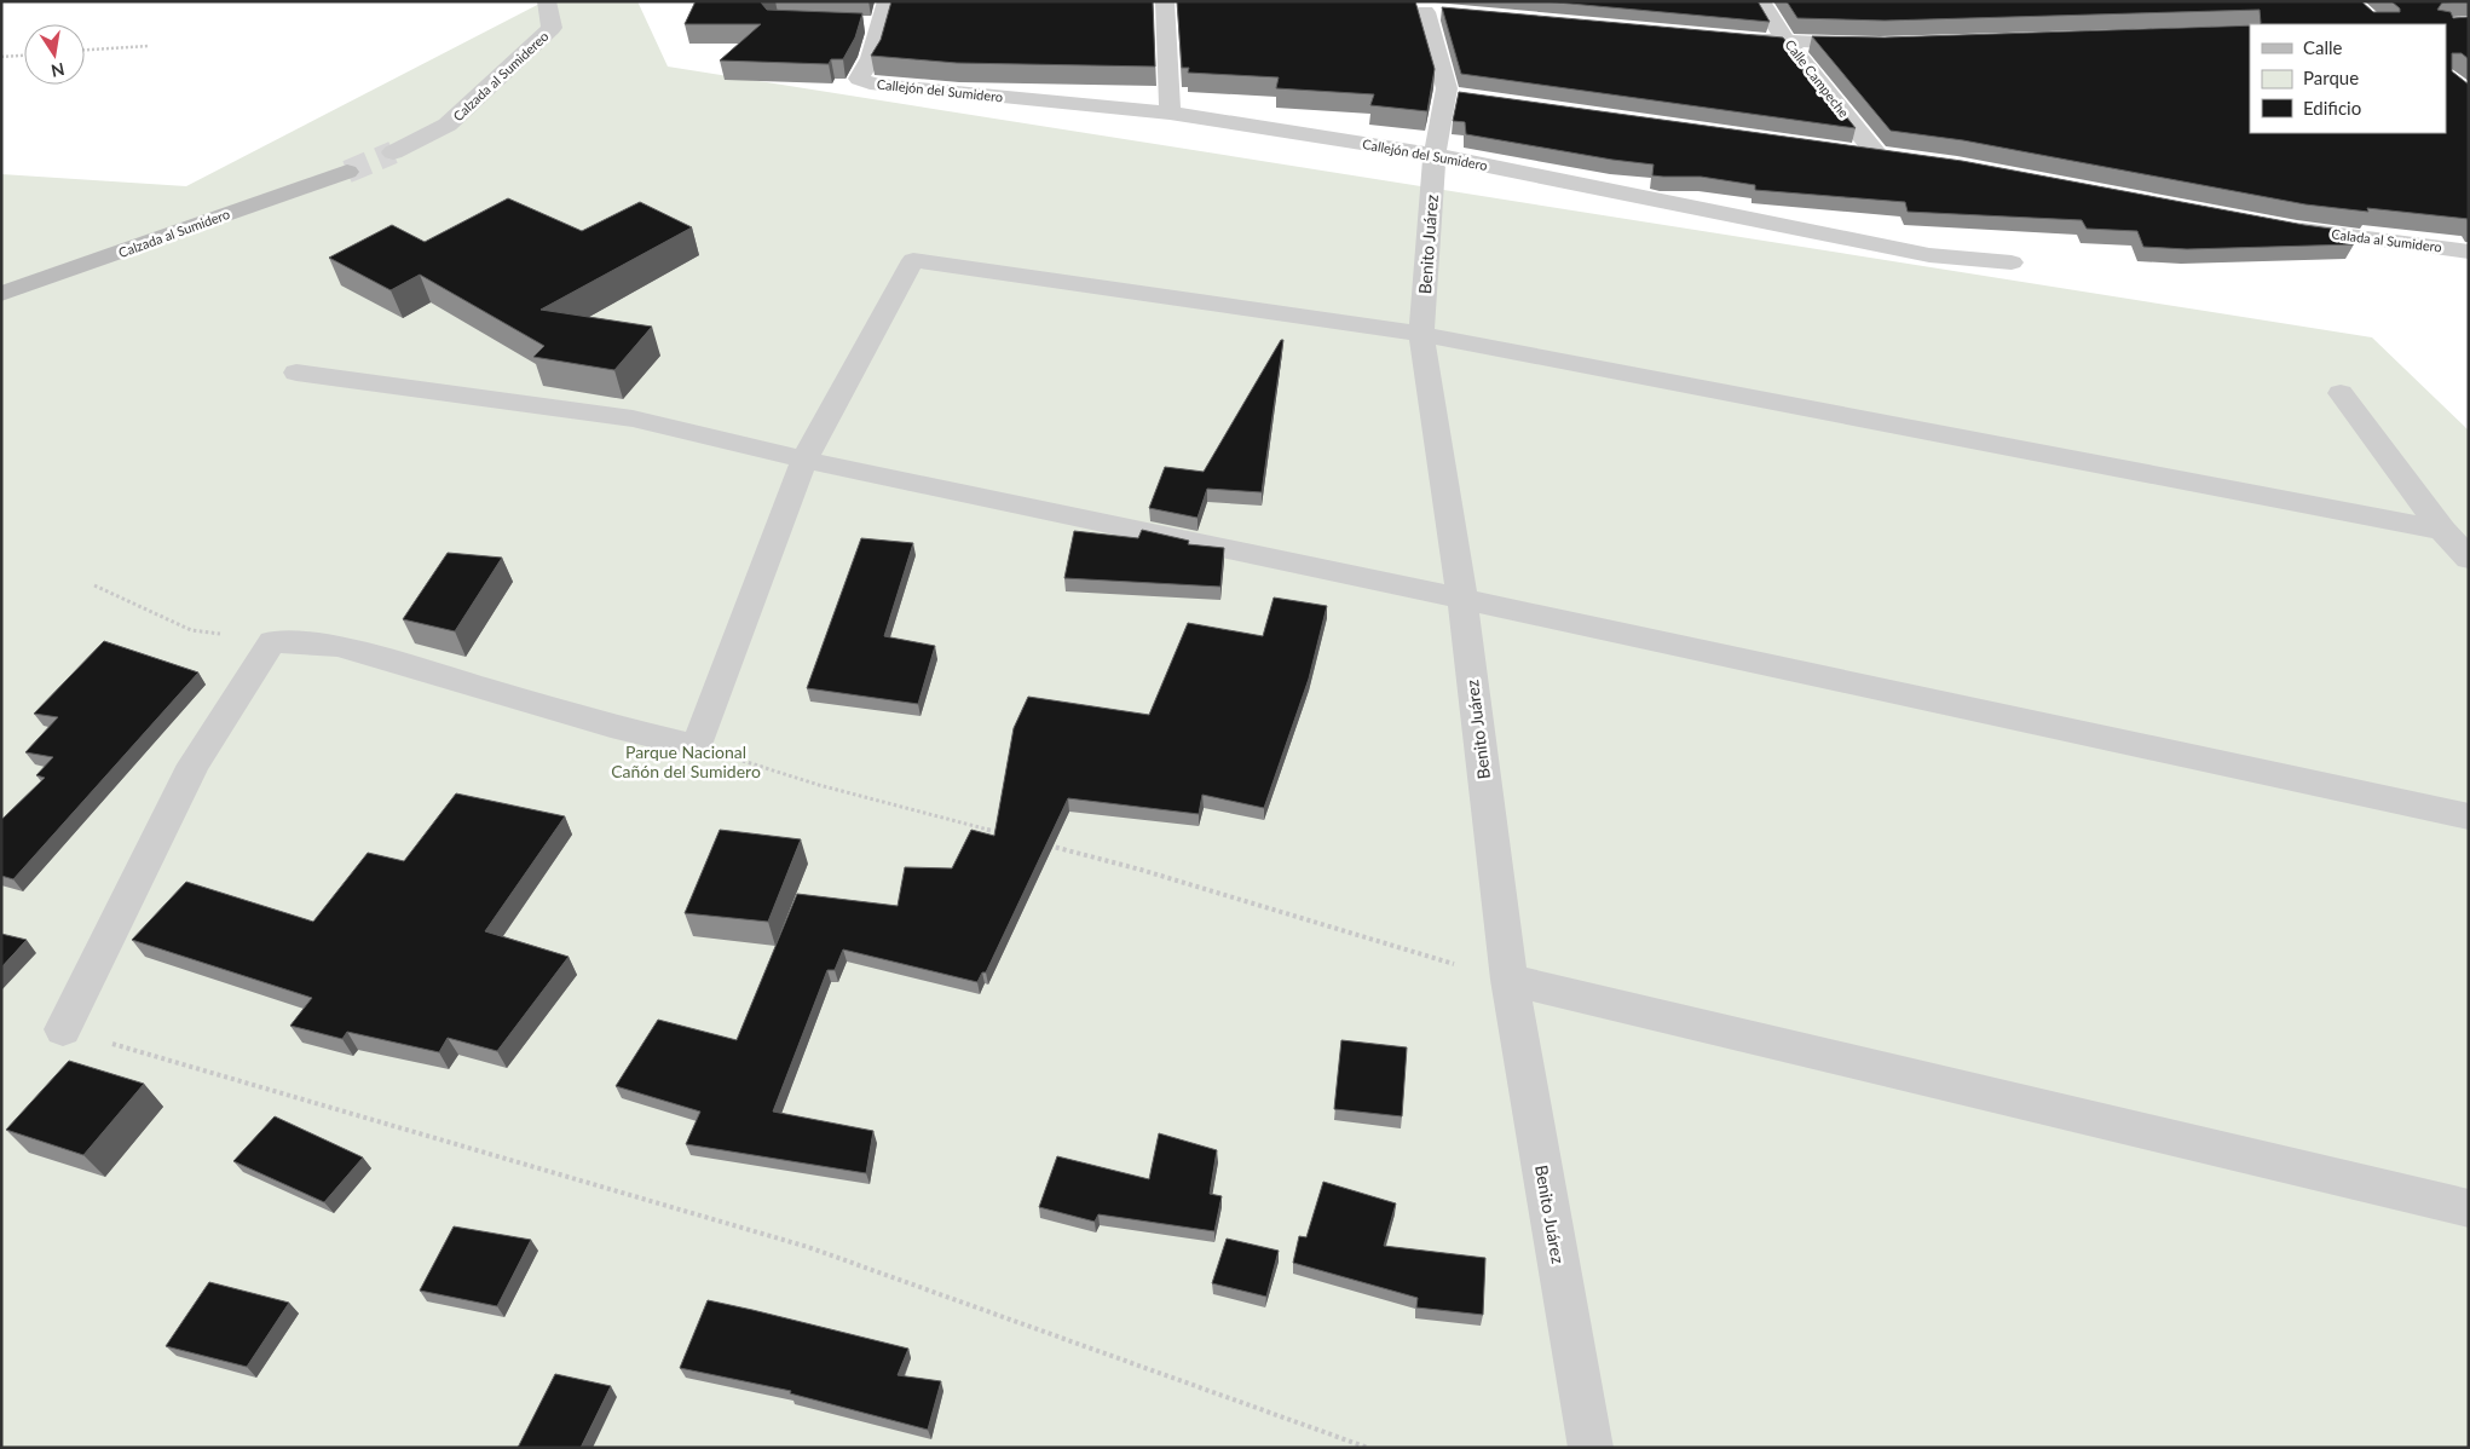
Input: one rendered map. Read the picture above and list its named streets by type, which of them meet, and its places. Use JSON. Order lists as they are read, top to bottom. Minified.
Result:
{"streets":{"main road":["Calzada al Sumidero"],"street":["Calzada al Sumidereo","Calle Campeche","Callejón del Sumidero","Calada al Sumidero","Benito Juárez"]},"crossings":[["Callejón del Sumidero","Benito Juárez"]],"parks":["Parque Nacional Cañón del Sumidero"],"legend":["Calle","Parque","Edificio"],"north":"bottom"}
